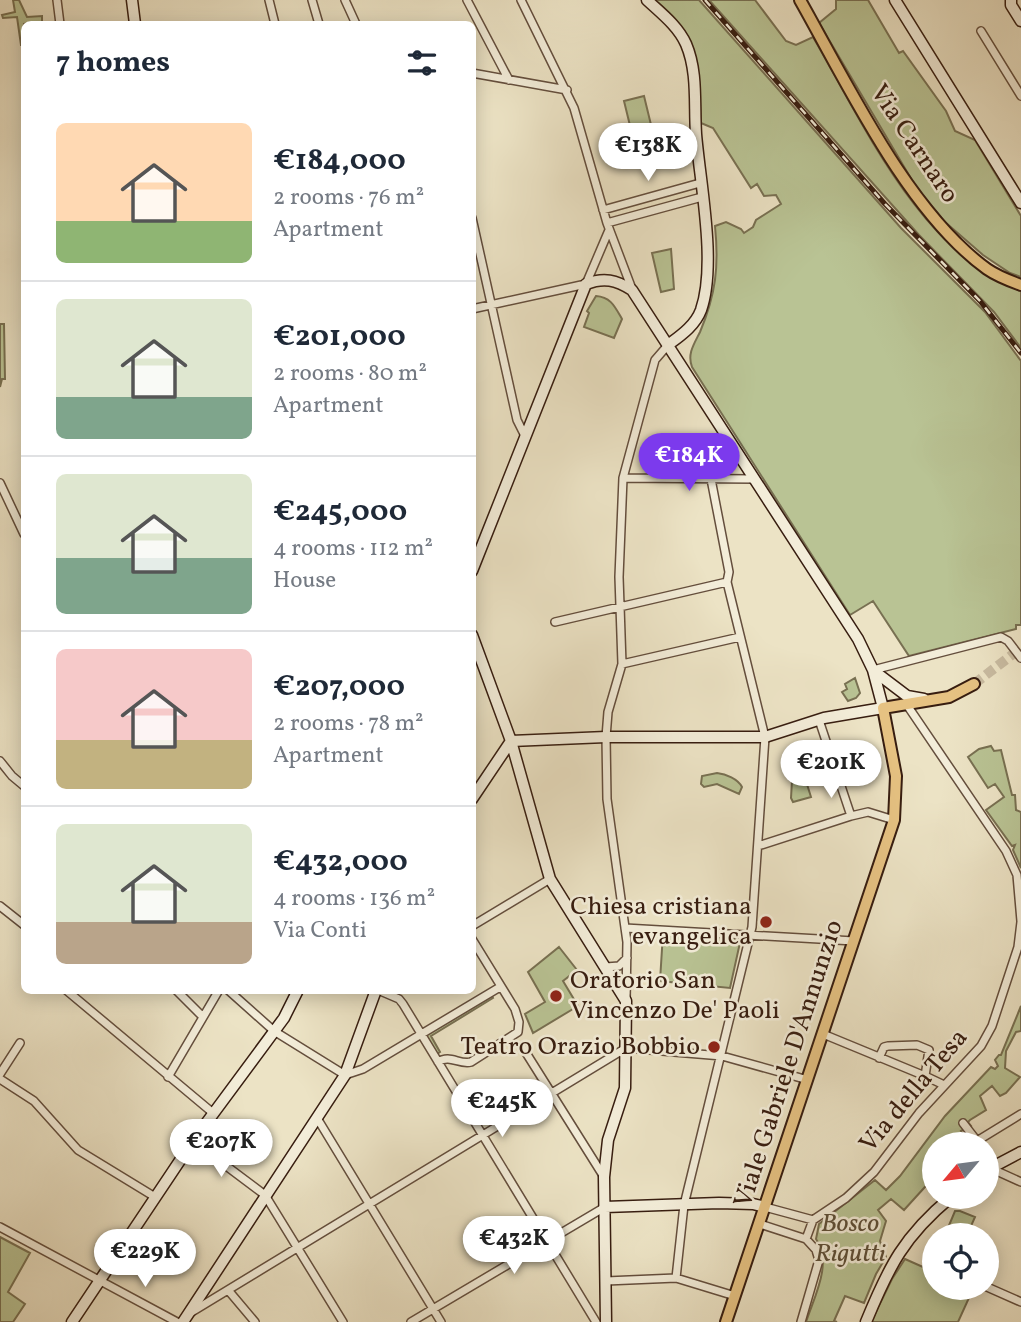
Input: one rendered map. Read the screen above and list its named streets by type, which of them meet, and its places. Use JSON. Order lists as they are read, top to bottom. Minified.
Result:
{"streets":{"main road":["Via Carnaro","Viale Gabriele D'Annunzio"],"street":["Via della Tesa"]},"parks":["Bosco Rigutti"],"places":["Chiesa cristiana evangelica","Oratorio San Vincenzo De' Paoli","Teatro Orazio Bobbio"],"north":"bottom left","page":{"heading":"7 homes","list":[{"name":"€184,000","note":"2 rooms · 76 m² · Apartment"},{"name":"€201,000","note":"2 rooms · 80 m² · Apartment"},{"name":"€245,000","note":"4 rooms · 112 m² · House"},{"name":"€207,000","note":"2 rooms · 78 m² · Apartment"},{"name":"€432,000","note":"4 rooms · 136 m² · Via Conti"}],"price":["€138K","€184K","€201K","€245K","€207K","€432K","€229K"]}}
